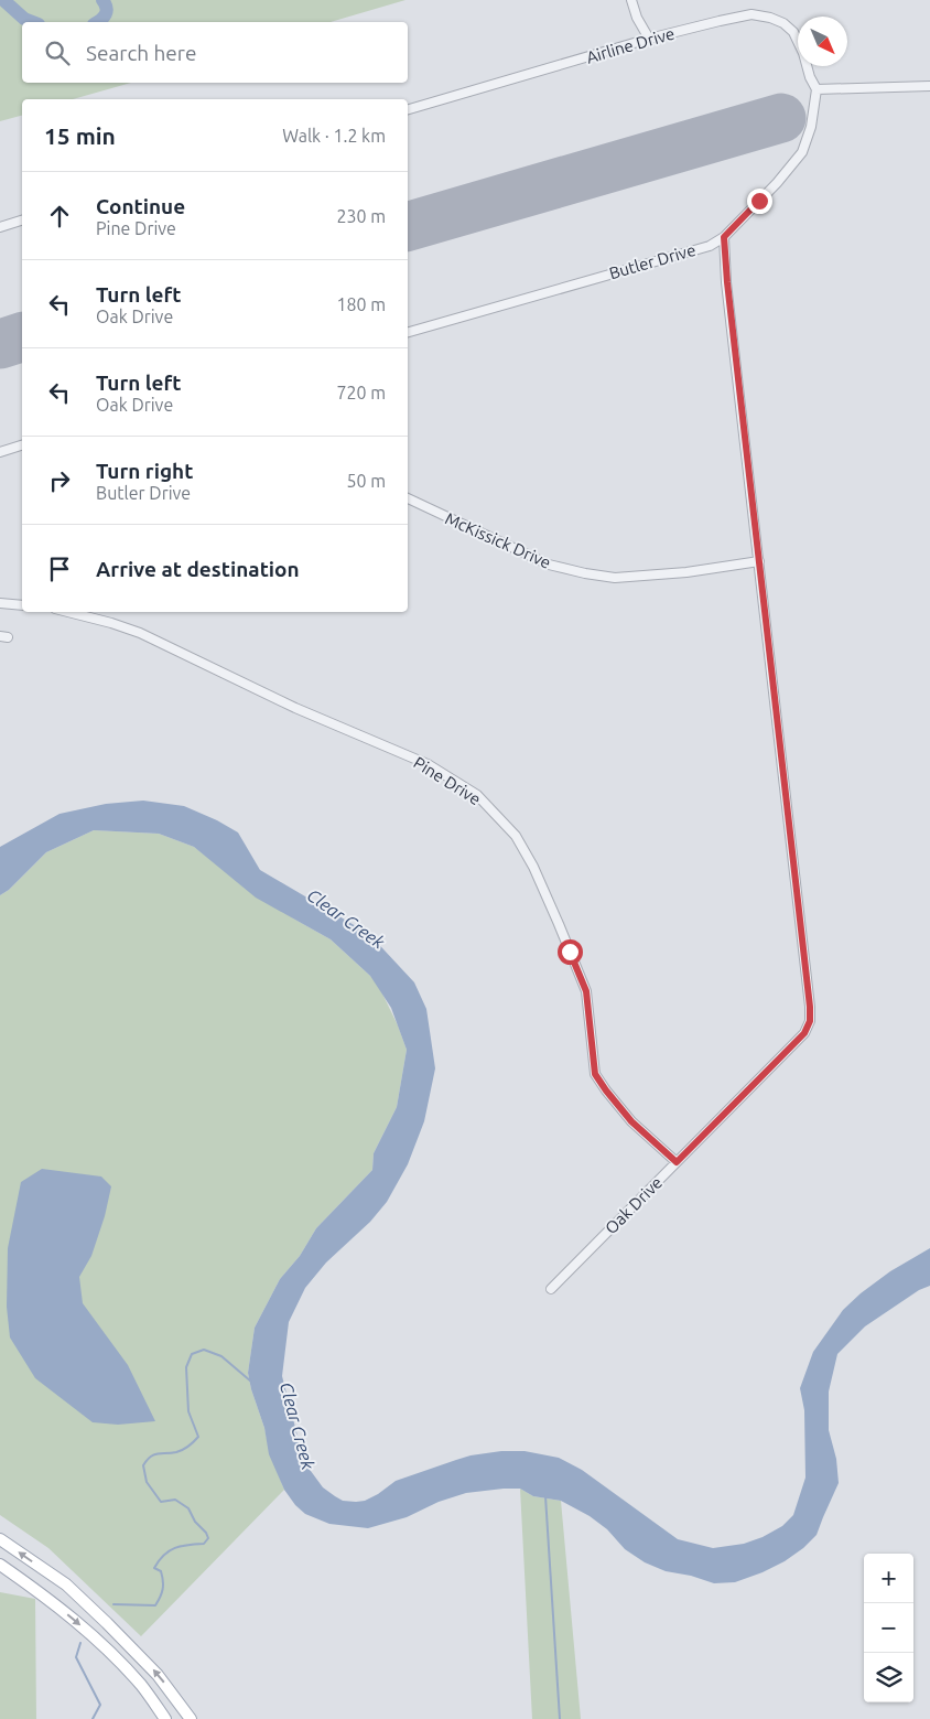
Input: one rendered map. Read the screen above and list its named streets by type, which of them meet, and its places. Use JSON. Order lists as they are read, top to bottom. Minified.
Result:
{"streets":{"street":["Airline Drive","Butler Drive","McKissick Drive","Pine Drive","Oak Drive"]},"crossings":[["Airline Drive","Butler Drive"],["Butler Drive","Oak Drive"],["McKissick Drive","Oak Drive"],["Pine Drive","Oak Drive"]],"water":["Clear Creek"],"north":"bottom right","page":{"search":"Search here","heading":["15 min","Walk · 1.2 km"],"list":[["Continue","Pine Drive","230 m"],["Turn left","Oak Drive","180 m"],["Turn left","Oak Drive","720 m"],["Turn right","Butler Drive","50 m"],"Arrive at destination"],"map_buttons":["+","−"]}}
